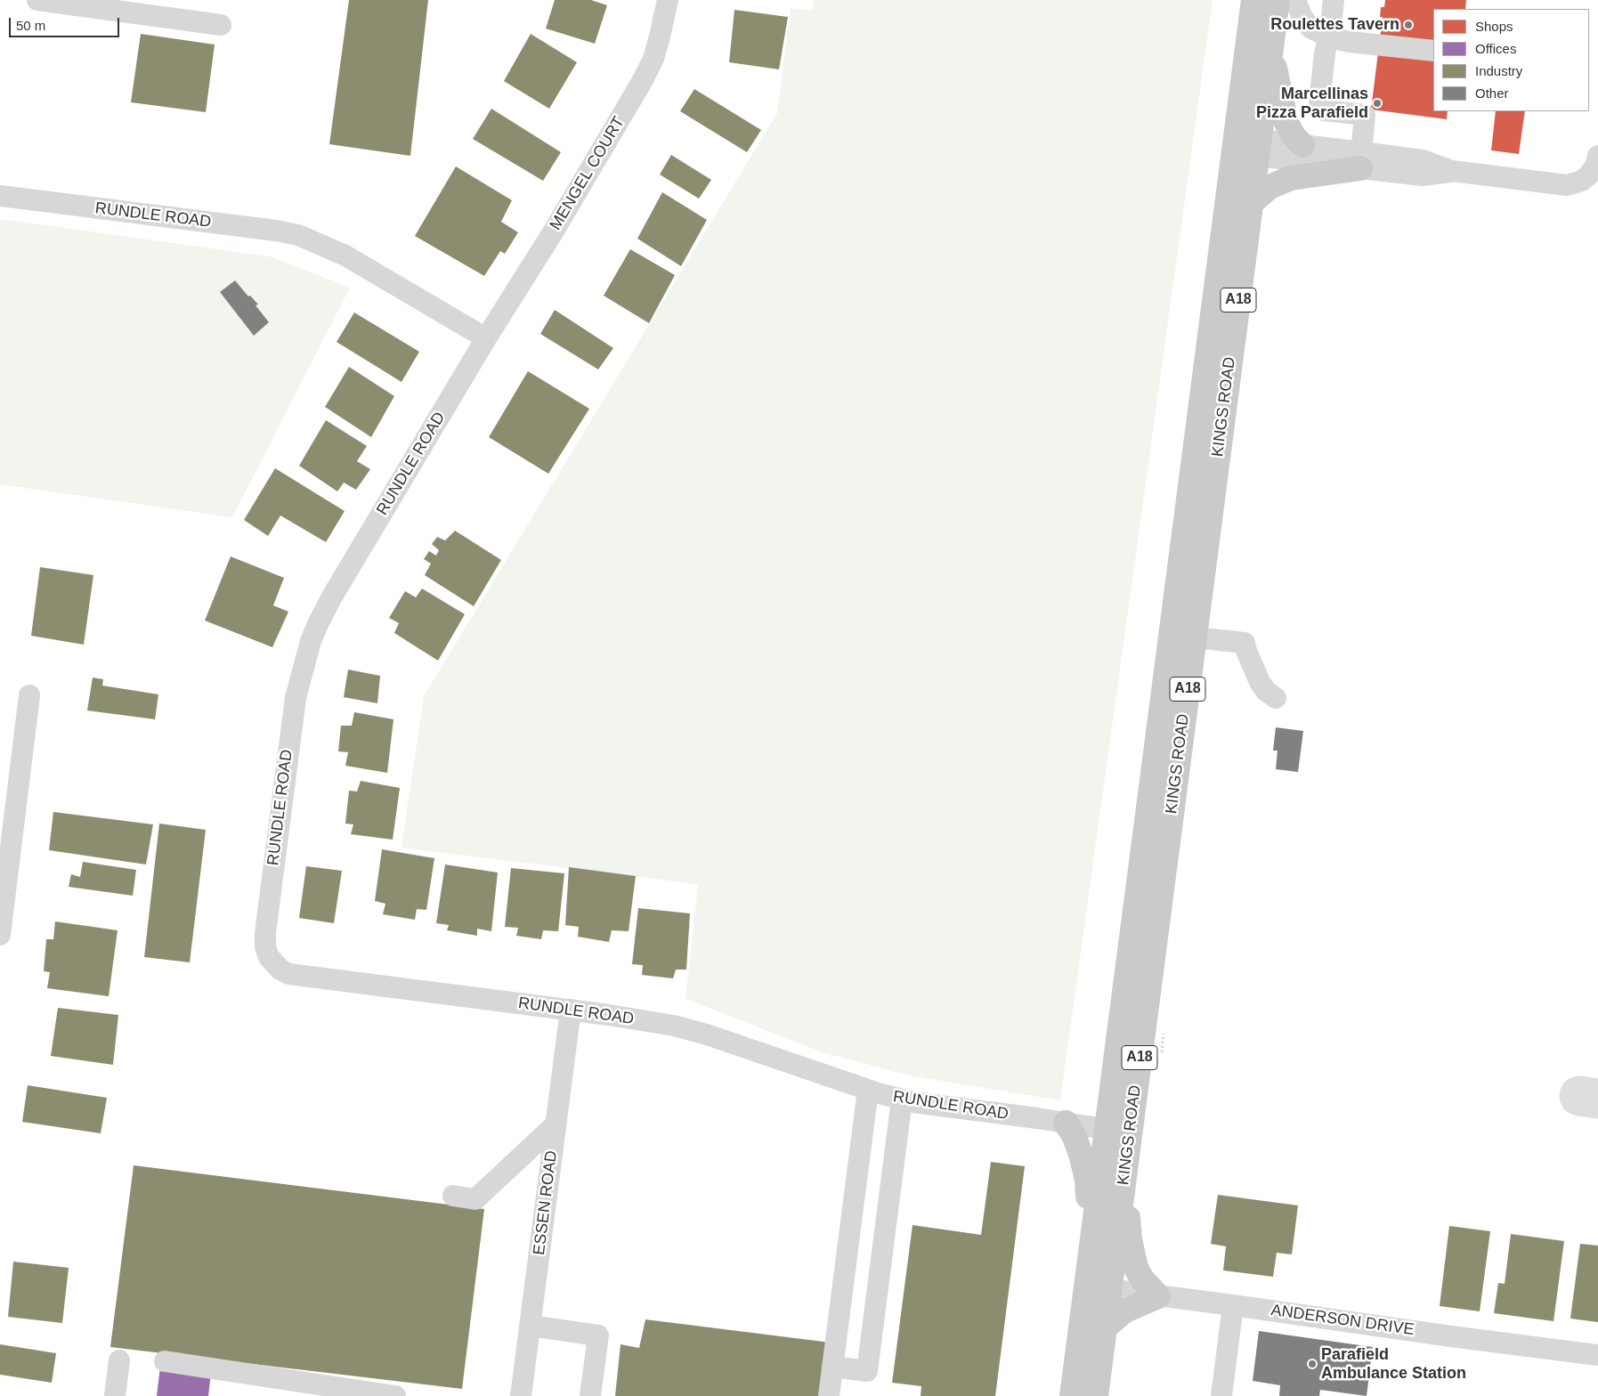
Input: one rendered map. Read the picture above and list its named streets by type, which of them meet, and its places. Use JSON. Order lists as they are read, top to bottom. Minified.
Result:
{"streets":{"main road":["A18","KINGS ROAD"],"street":["MENGEL COURT","RUNDLE ROAD","ESSEN ROAD","ANDERSON DRIVE"]},"crossings":[["MENGEL COURT","RUNDLE ROAD"],["RUNDLE ROAD","KINGS ROAD"],["RUNDLE ROAD","ESSEN ROAD"],["KINGS ROAD","ANDERSON DRIVE"]],"places":["Roulettes Tavern","Marcellinas Pizza Parafield","Parafield Ambulance Station"],"legend":["Shops","Offices","Industry","Other"],"scale_bar":"50 m"}
